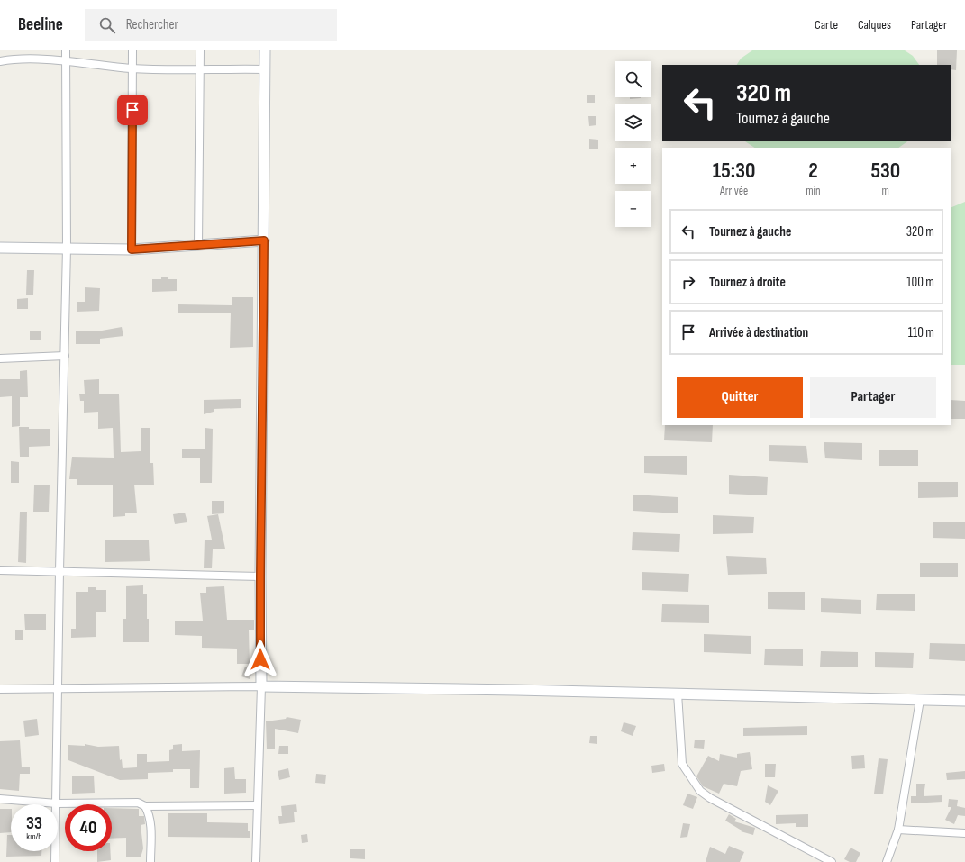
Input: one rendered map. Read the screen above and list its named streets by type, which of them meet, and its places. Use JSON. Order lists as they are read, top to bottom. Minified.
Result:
{"page":{"header":"Beeline","search":"Rechercher","nav":["Carte","Calques","Partager"],"map_buttons":["+","−"],"turn":["320 m","Tournez à gauche"],"eta":["15:30","Arrivée","2","min","530","m"],"list":[{"name":"Tournez à gauche","value":"320 m"},{"name":"Tournez à droite","value":"100 m"},{"name":"Arrivée à destination","value":"110 m"}],"buttons":["Quitter","Partager"],"speed":"33 km/h","limit":"40"}}
